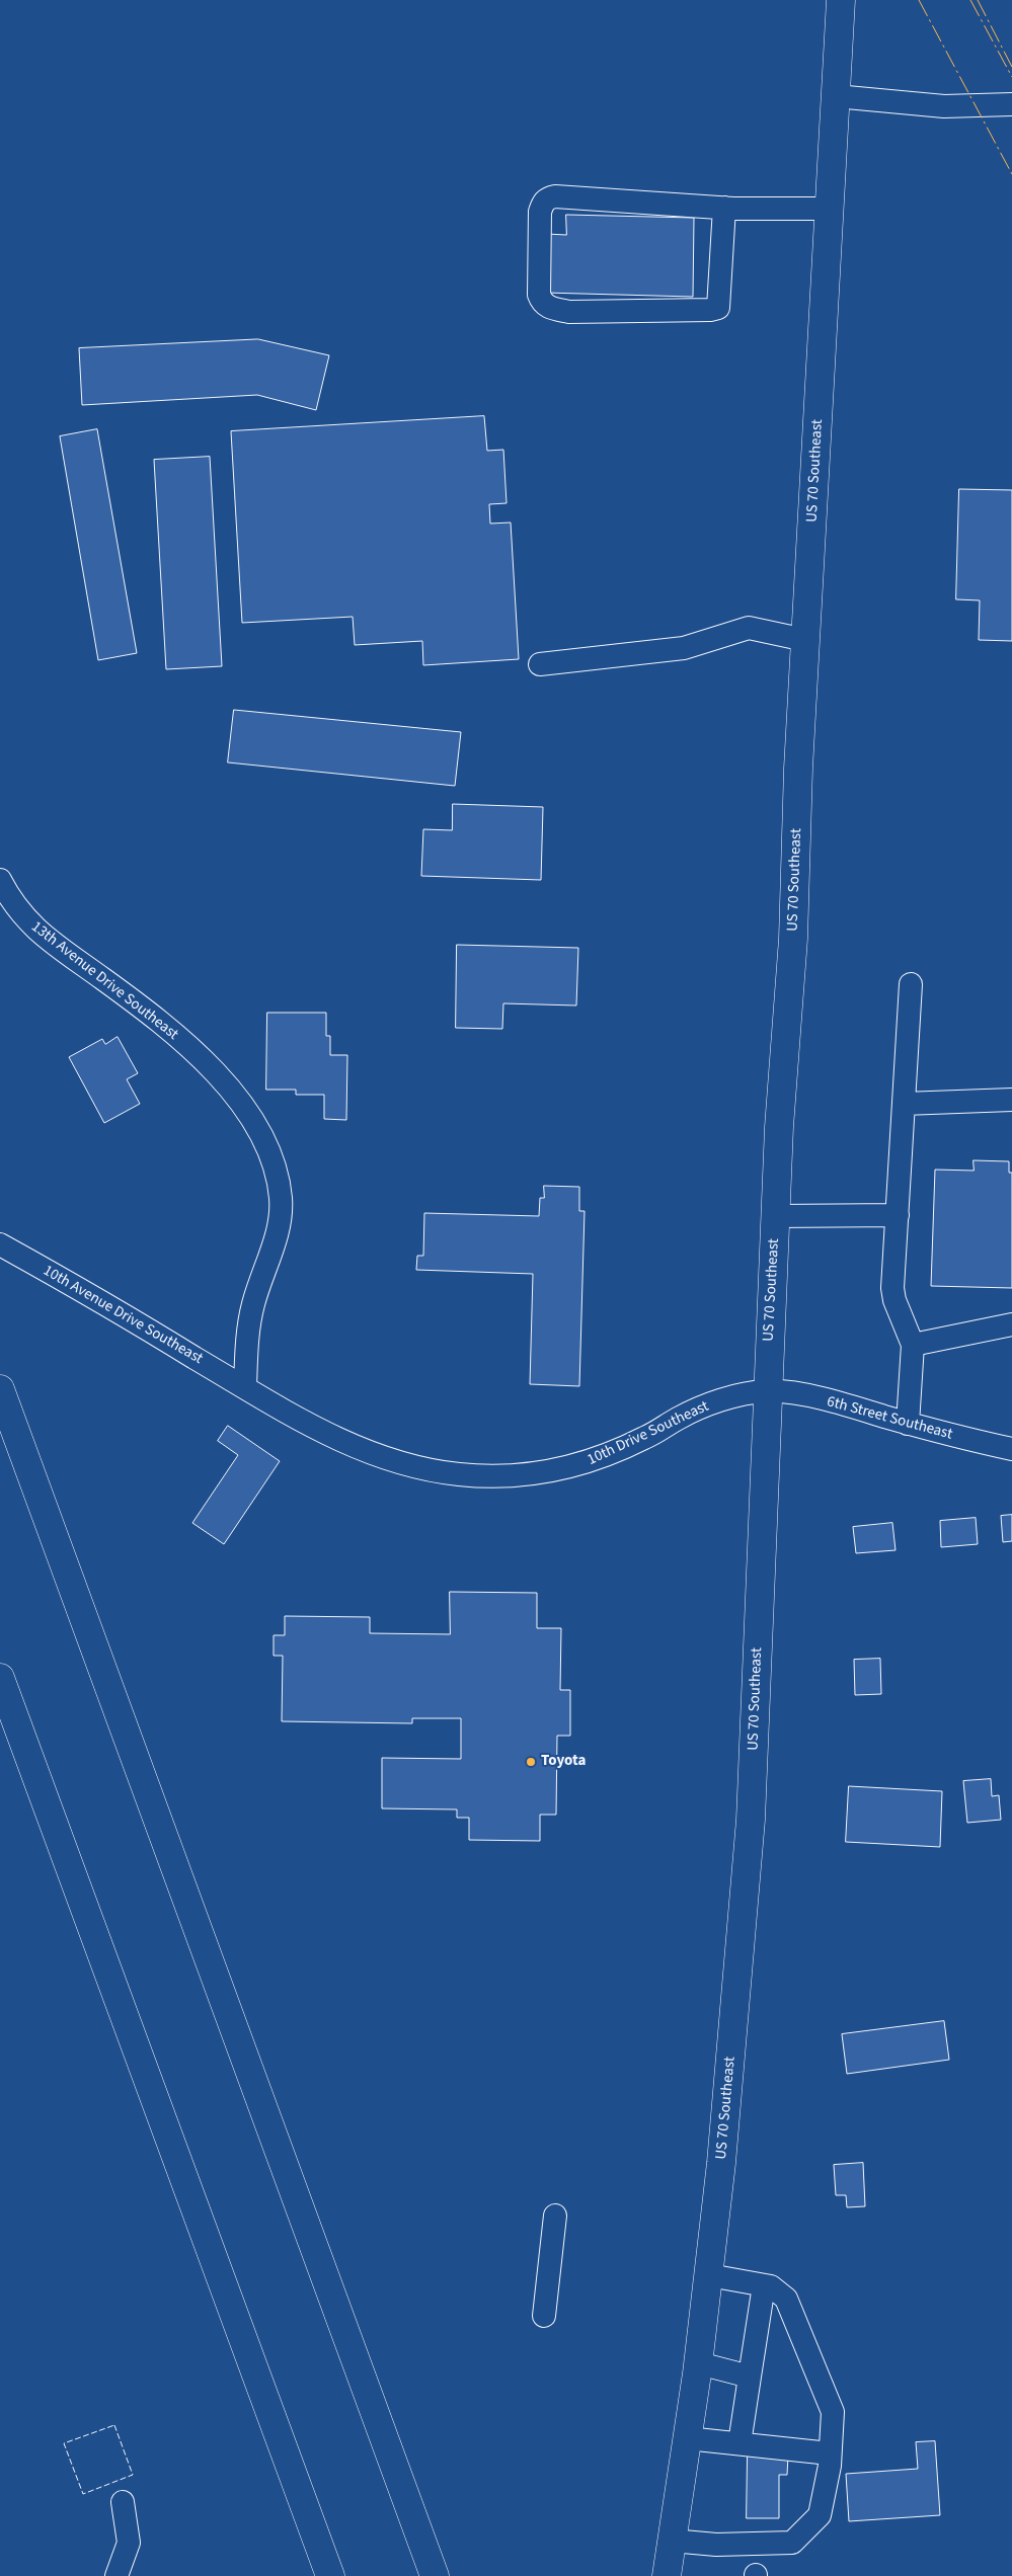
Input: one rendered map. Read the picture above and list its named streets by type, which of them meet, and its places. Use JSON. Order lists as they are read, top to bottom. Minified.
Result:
{"streets":{"main road":["US 70 Southeast"],"street":["13th Avenue Drive Southeast","10th Avenue Drive Southeast","6th Street Southeast","10th Drive Southeast"]},"crossings":[["US 70 Southeast","6th Street Southeast"],["US 70 Southeast","10th Drive Southeast"],["13th Avenue Drive Southeast","10th Avenue Drive Southeast"],["13th Avenue Drive Southeast","10th Drive Southeast"],["10th Avenue Drive Southeast","10th Drive Southeast"],["6th Street Southeast","10th Drive Southeast"]],"places":["Toyota"]}
